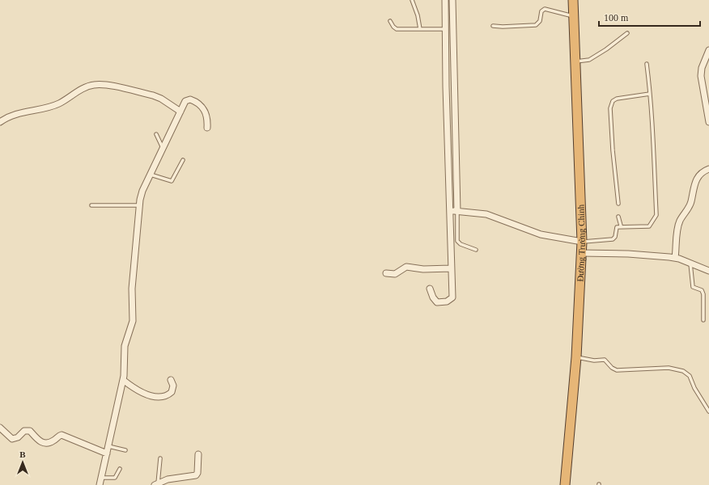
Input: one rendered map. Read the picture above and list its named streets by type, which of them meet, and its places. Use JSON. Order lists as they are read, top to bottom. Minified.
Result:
{"streets":{"highway":["Đường Trường Chinh"]},"scale_bar":"100 m","north":"top"}
